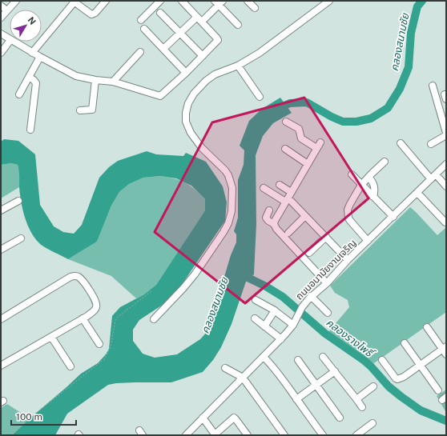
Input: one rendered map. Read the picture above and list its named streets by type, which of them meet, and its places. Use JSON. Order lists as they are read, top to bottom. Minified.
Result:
{"streets":{"street":["ถนนอนามัยงามเจริญ"]},"water":["คลองสนามชัย","คลองรางโพธิ์"],"scale_bar":"100 m","north":"top right"}
